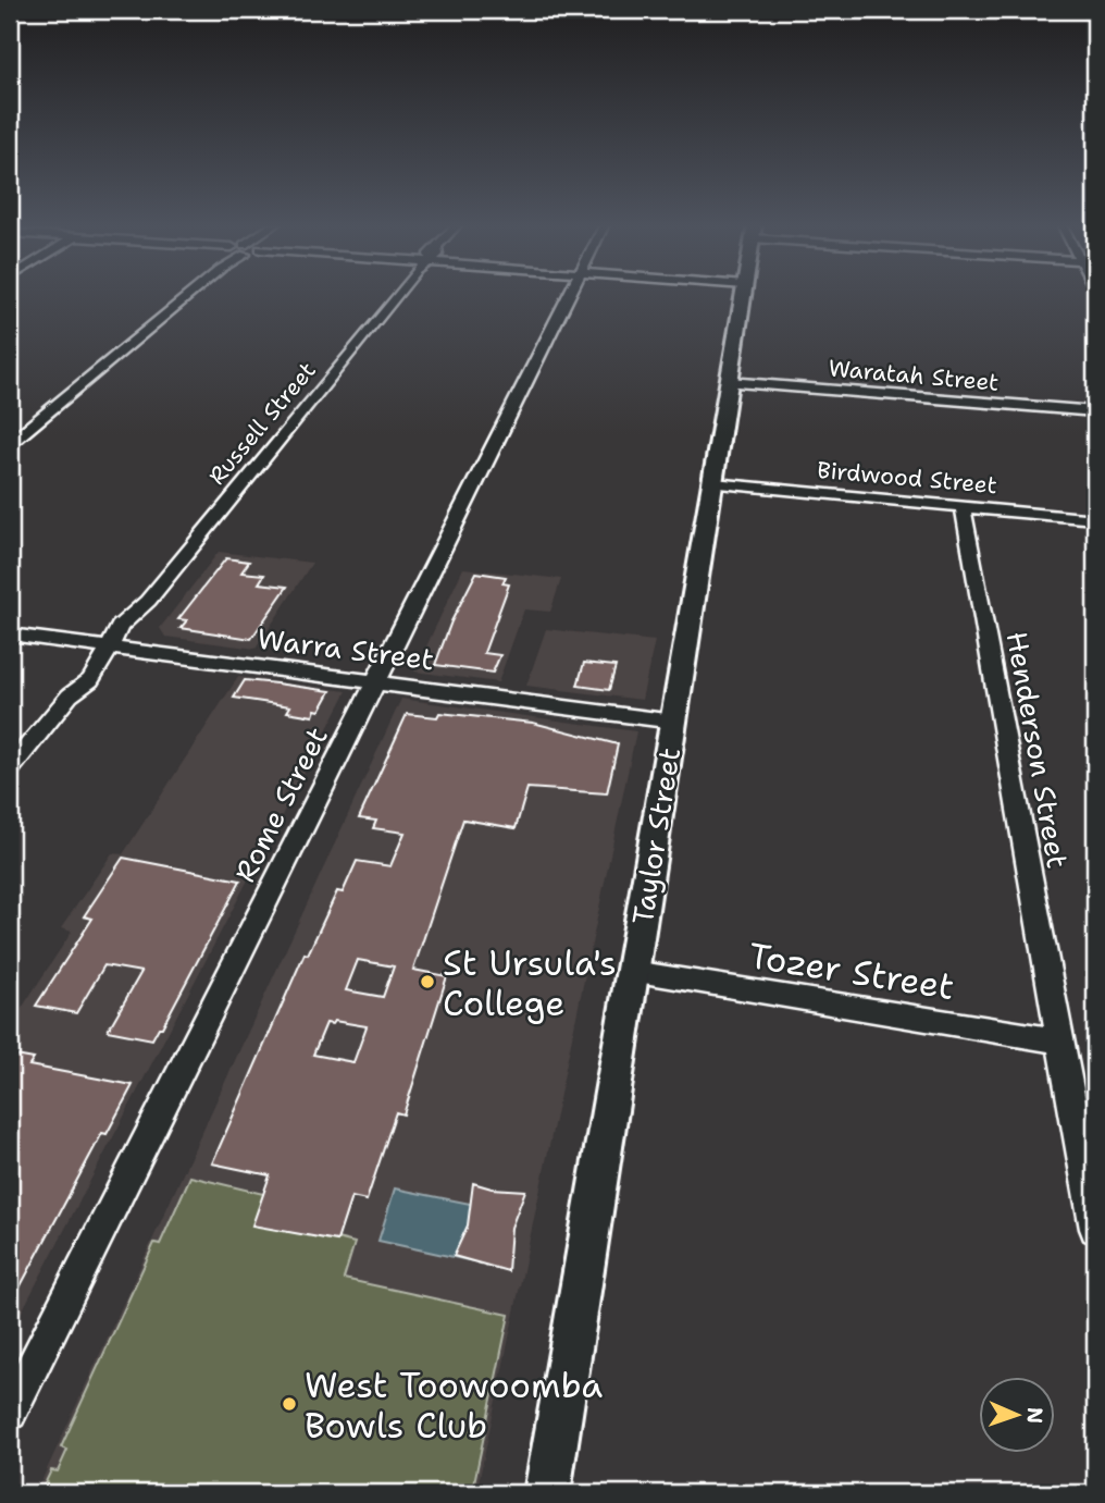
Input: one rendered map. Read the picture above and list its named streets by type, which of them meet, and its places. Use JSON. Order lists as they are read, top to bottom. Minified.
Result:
{"streets":{"street":["Waratah Street","Russell Street","Birdwood Street","Warra Street","Henderson Street","Rome Street","Taylor Street","Tozer Street"]},"crossings":[["Waratah Street","Taylor Street"],["Russell Street","Warra Street"],["Birdwood Street","Henderson Street"],["Birdwood Street","Taylor Street"],["Warra Street","Rome Street"],["Warra Street","Taylor Street"],["Henderson Street","Tozer Street"],["Taylor Street","Tozer Street"]],"places":["St Ursula's College","West Toowoomba Bowls Club"],"north":"right"}
